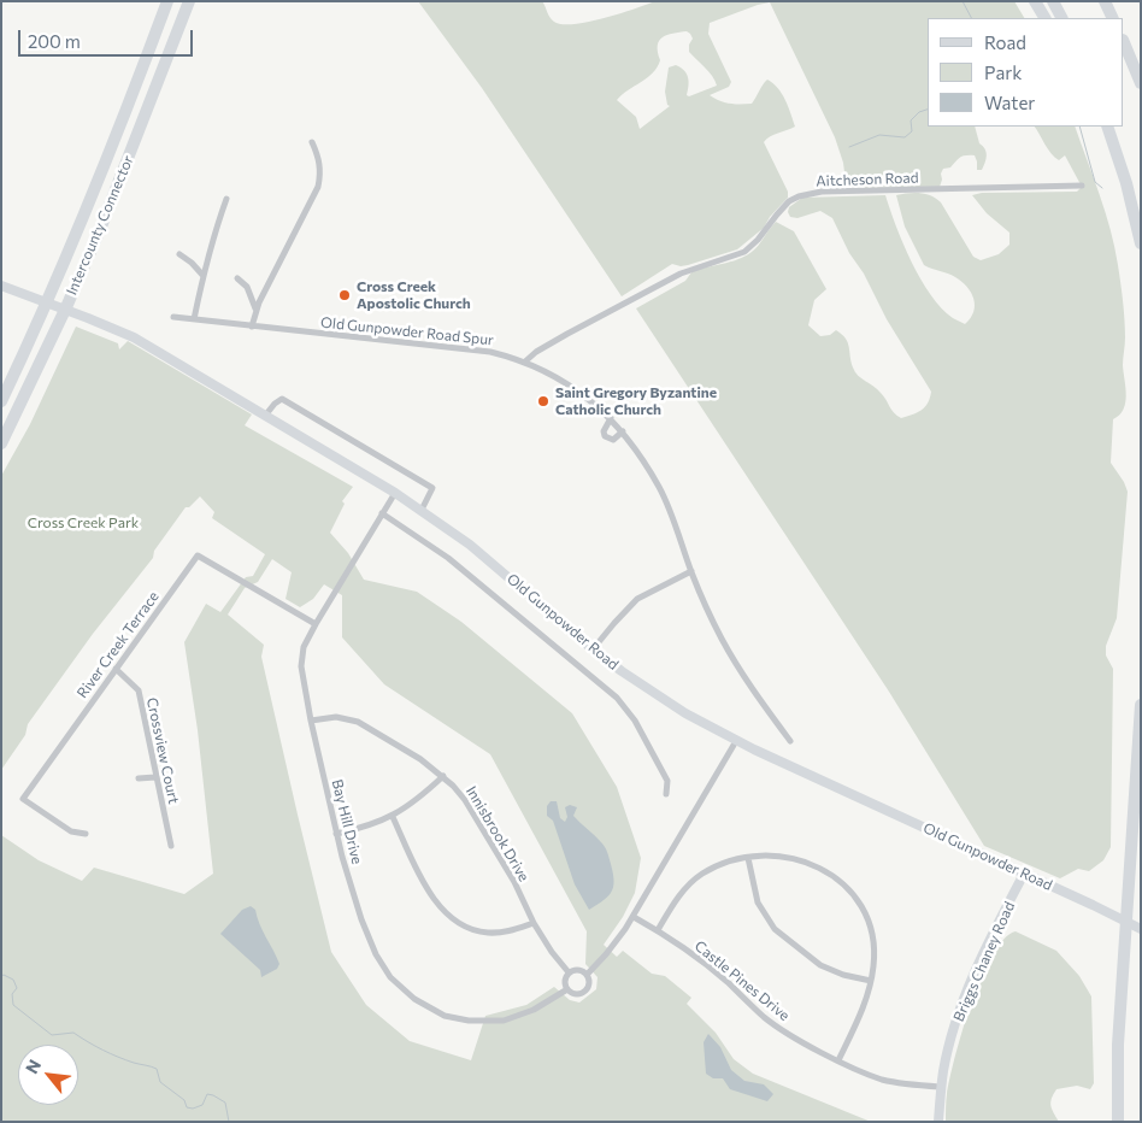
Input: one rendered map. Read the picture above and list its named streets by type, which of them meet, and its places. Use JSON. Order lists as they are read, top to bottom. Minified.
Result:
{"streets":{"highway":["Intercounty Connector"],"main road":["Old Gunpowder Road","Briggs Chaney Road"],"street":["Aitcheson Road","Old Gunpowder Road Spur","River Creek Terrace","Crossview Court","Bay Hill Drive","Innisbrook Drive","Castle Pines Drive"]},"crossings":[["Aitcheson Road","Old Gunpowder Road Spur"],["Old Gunpowder Road","Bay Hill Drive"],["Old Gunpowder Road","Briggs Chaney Road"],["River Creek Terrace","Crossview Court"],["River Creek Terrace","Bay Hill Drive"],["Bay Hill Drive","Innisbrook Drive"],["Briggs Chaney Road","Castle Pines Drive"]],"parks":["Cross Creek Park"],"places":["Cross Creek Apostolic Church","Saint Gregory Byzantine Catholic Church"],"legend":["Road","Park","Water"],"scale_bar":"200 m","north":"top left"}
